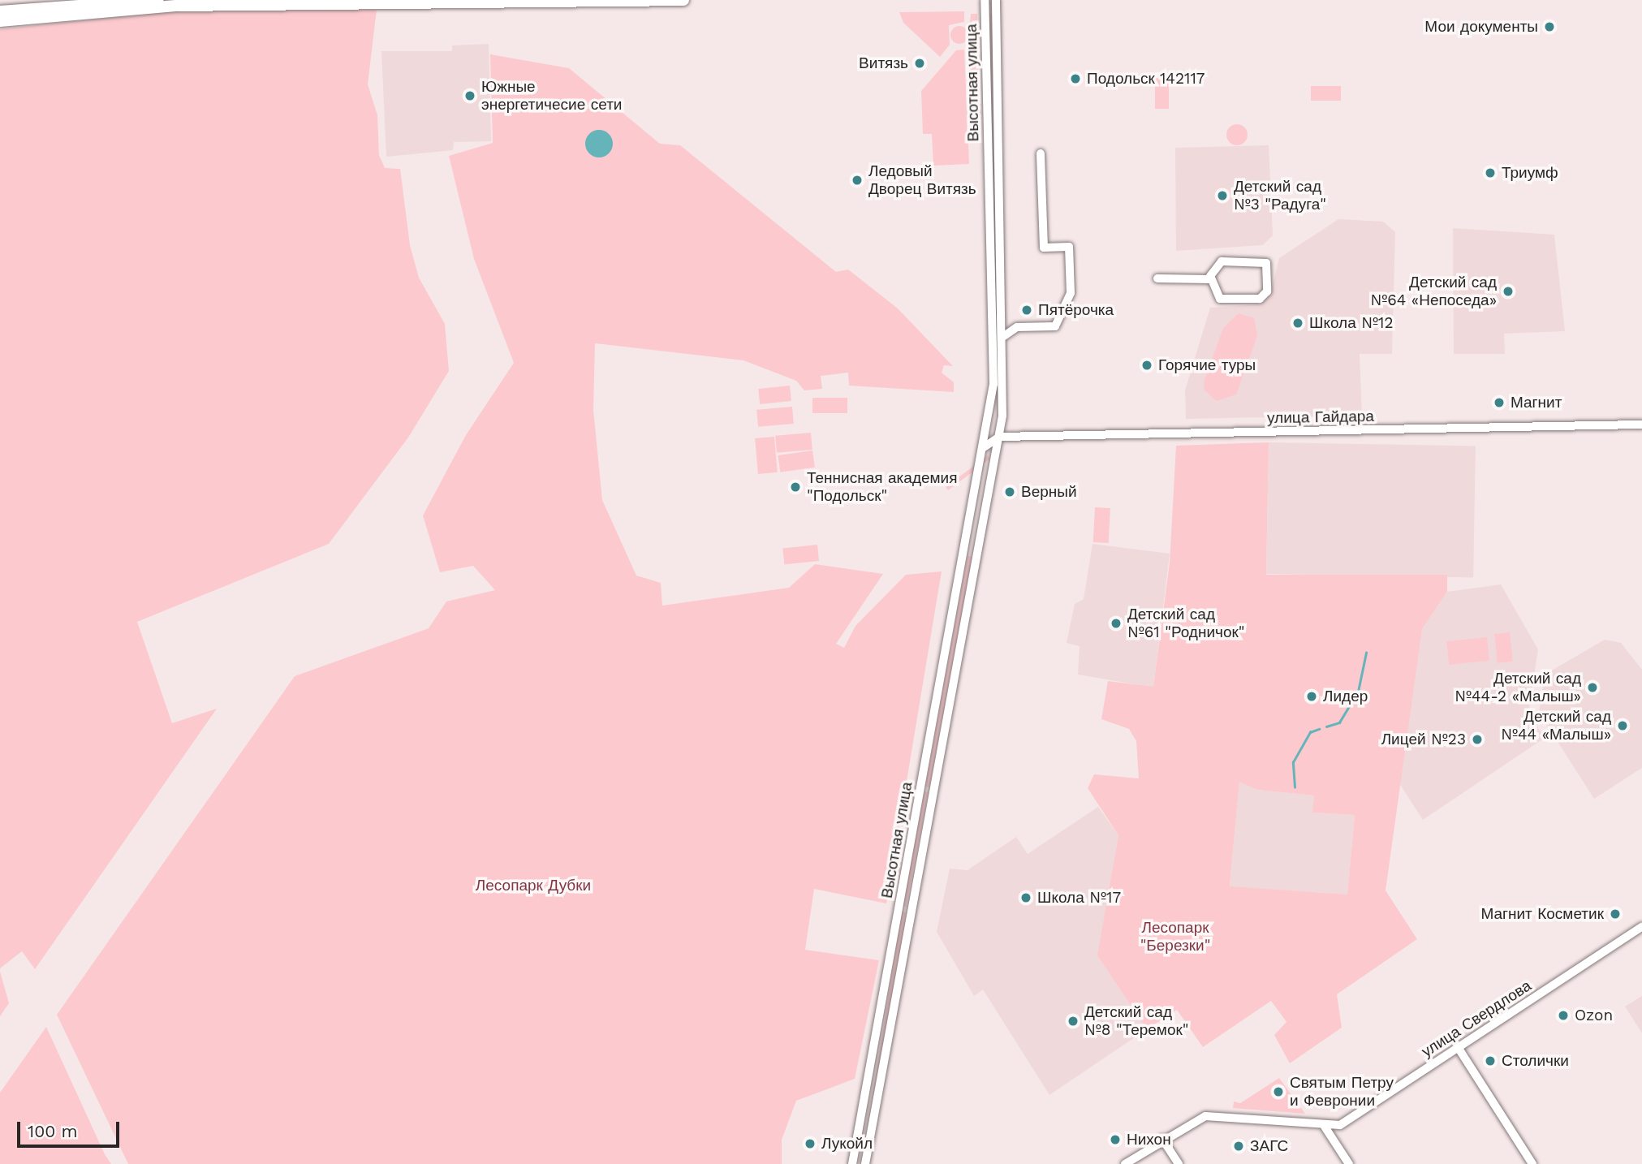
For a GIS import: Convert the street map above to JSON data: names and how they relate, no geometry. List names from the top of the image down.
{
  "streets": {
    "street": ["Высотная улица", "улица Гайдара", "улица Свердлова"]
  },
  "crossings": [
    ["Высотная улица", "улица Гайдара"]
  ],
  "parks": ["Лесопарк Дубки", "Лесопарк \"Березки\""],
  "places": [
    "Мои документы",
    "Витязь",
    "Подольск 142117",
    "Южные энергетичесие сети",
    "Триумф",
    "Ледовый Дворец Витязь",
    "Детский сад №3 \"Радуга\"",
    "Детский сад №64 «Непоседа»",
    "Пятёрочка",
    "Школа №12",
    "Горячие туры",
    "Магнит",
    "Теннисная академия \"Подольск\"",
    "Верный",
    "Детский сад №61 \"Родничок\"",
    "Детский сад №44-2 «Малыш»",
    "Лидер",
    "Детский сад №44 «Малыш»",
    "Лицей №23",
    "Школа №17",
    "Магнит Косметик",
    "Ozon",
    "Детский сад №8 \"Теремок\"",
    "Столички",
    "Святым Петру и Февронии",
    "Нихон",
    "Лукойл",
    "ЗАГС"
  ],
  "scale_bar": "100 m"
}
